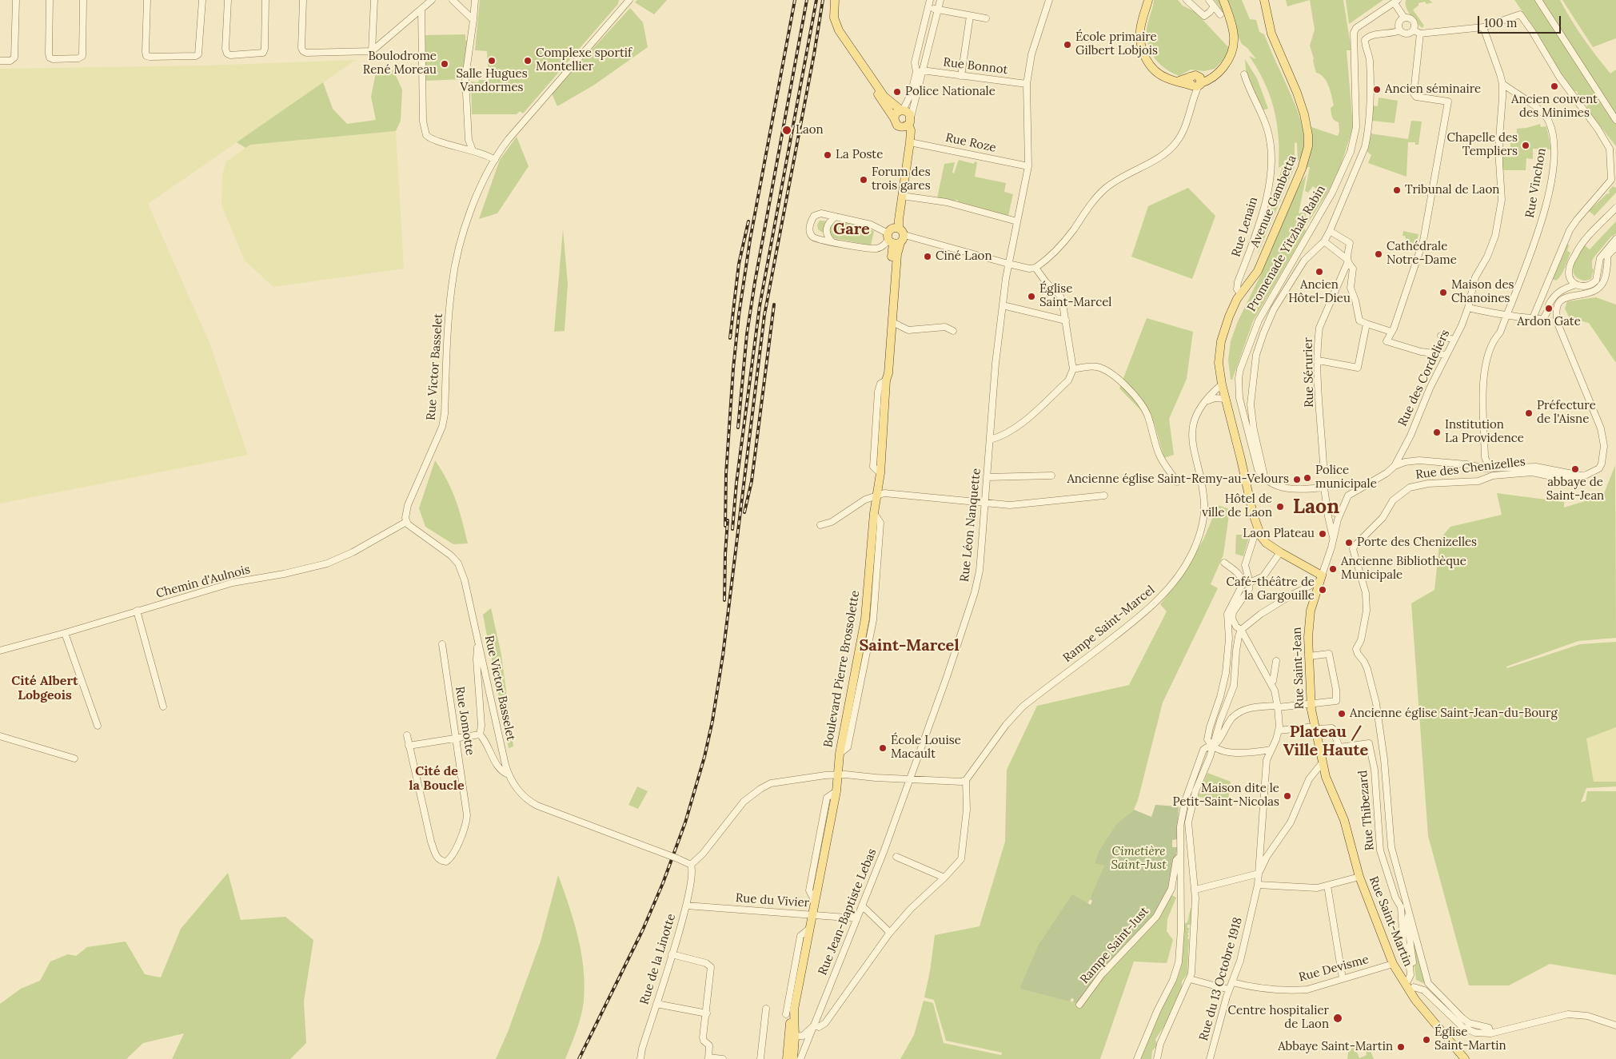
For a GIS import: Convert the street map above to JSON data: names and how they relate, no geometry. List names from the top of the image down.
{
  "streets": {
    "main road": [
      "Avenue Gambetta",
      "Rue Saint-Jean",
      "Boulevard Pierre Brossolette",
      "Rue Saint-Martin"
    ],
    "street": [
      "Rue Bonnot",
      "Rue Roze",
      "Rue Vinchon",
      "Rue Lenain",
      "Promenade Yitzhak Rabin",
      "Rue Victor Basselet",
      "Rue Sérurier",
      "Rue des Cordeliers",
      "Rue des Chenizelles",
      "Rue Léon Nanquette",
      "Chemin d'Aulnois",
      "Rampe Saint-Marcel",
      "Rue Jomotte",
      "Rue Thibezard",
      "Rue du Vivier",
      "Rue Jean-Baptiste Lebas",
      "Rampe Saint-Just",
      "Rue de la Linotte",
      "Rue Devisme",
      "Rue du 13 Octobre 1918"
    ]
  },
  "crossings": [
    ["Rue Bonnot", "Rue Léon Nanquette"],
    ["Rue Roze", "Rue Léon Nanquette"],
    ["Rue Vinchon", "Rue des Cordeliers"],
    ["Avenue Gambetta", "Rue Lenain"],
    ["Avenue Gambetta", "Rampe Saint-Marcel"],
    ["Rue Victor Basselet", "Chemin d'Aulnois"],
    ["Rue Victor Basselet", "Rue de la Linotte"],
    ["Rue Léon Nanquette", "Rue Jean-Baptiste Lebas"],
    ["Rue Saint-Jean", "Rue Thibezard"],
    ["Rue Saint-Jean", "Rue Saint-Martin"],
    ["Rue Saint-Jean", "Rue du 13 Octobre 1918"],
    ["Boulevard Pierre Brossolette", "Rue du Vivier"],
    ["Boulevard Pierre Brossolette", "Rue Jean-Baptiste Lebas"],
    ["Rue Thibezard", "Rue Saint-Martin"],
    ["Rue du Vivier", "Rue Jean-Baptiste Lebas"],
    ["Rue du Vivier", "Rue de la Linotte"],
    ["Rue Saint-Martin", "Rue Devisme"],
    ["Rue Saint-Martin", "Rue du 13 Octobre 1918"],
    ["Rue Devisme", "Rue du 13 Octobre 1918"]
  ],
  "districts": [
    "Gare",
    "Laon",
    "Saint-Marcel",
    "Cité Albert Lobgeois",
    "Plateau / Ville Haute",
    "Cité de la Boucle"
  ],
  "parks": ["Cimetière Saint-Just"],
  "places": [
    "École primaire Gilbert Lobjois",
    "Salle Hugues Vandormes",
    "Complexe sportif Montellier",
    "Boulodrome René Moreau",
    "Ancien couvent des Minimes",
    "Ancien séminaire",
    "Police Nationale",
    "Laon",
    "Chapelle des Templiers",
    "La Poste",
    "Forum des trois gares",
    "Tribunal de Laon",
    "Cathédrale Notre-Dame",
    "Ciné Laon",
    "Ancien Hôtel-Dieu",
    "Maison des Chanoines",
    "Église Saint-Marcel",
    "Ardon Gate",
    "Préfecture de l'Aisne",
    "Institution La Providence",
    "abbaye de Saint-Jean",
    "Police municipale",
    "Ancienne église Saint-Remy-au-Velours",
    "Hôtel de ville de Laon",
    "Laon Plateau",
    "Porte des Chenizelles",
    "Ancienne Bibliothèque Municipale",
    "Café-théâtre de la Gargouille",
    "Ancienne église Saint-Jean-du-Bourg",
    "École Louise Macault",
    "Maison dite le Petit-Saint-Nicolas",
    "Centre hospitalier de Laon",
    "Église Saint-Martin",
    "Abbaye Saint-Martin"
  ],
  "scale_bar": "100 m"
}
